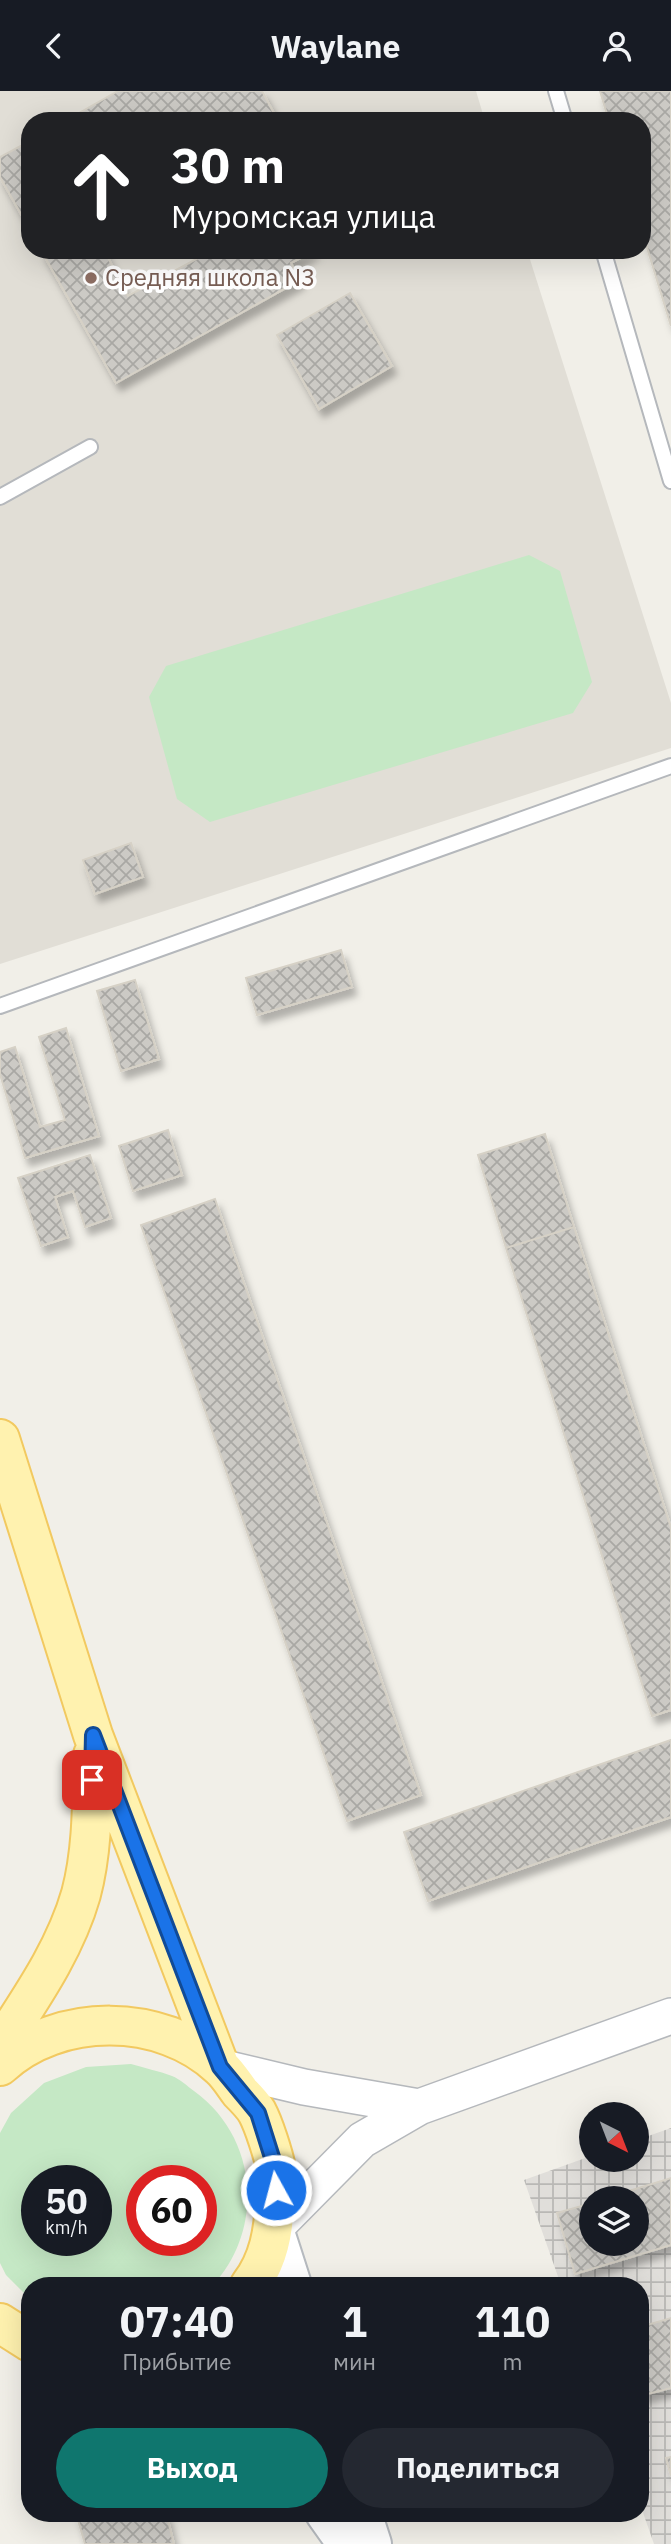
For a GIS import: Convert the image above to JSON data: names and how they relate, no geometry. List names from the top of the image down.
{
  "places": ["Средняя школа N3"],
  "north": "bottom right",
  "page": {
    "header": "Waylane",
    "turn": ["30 m", "Муромская улица"],
    "speed": "50 km/h",
    "limit": "60",
    "eta": [
      "07:40",
      "Прибытие",
      "1",
      "мин",
      "110",
      "m"
    ],
    "buttons": ["Выход", "Поделиться"]
  }
}
